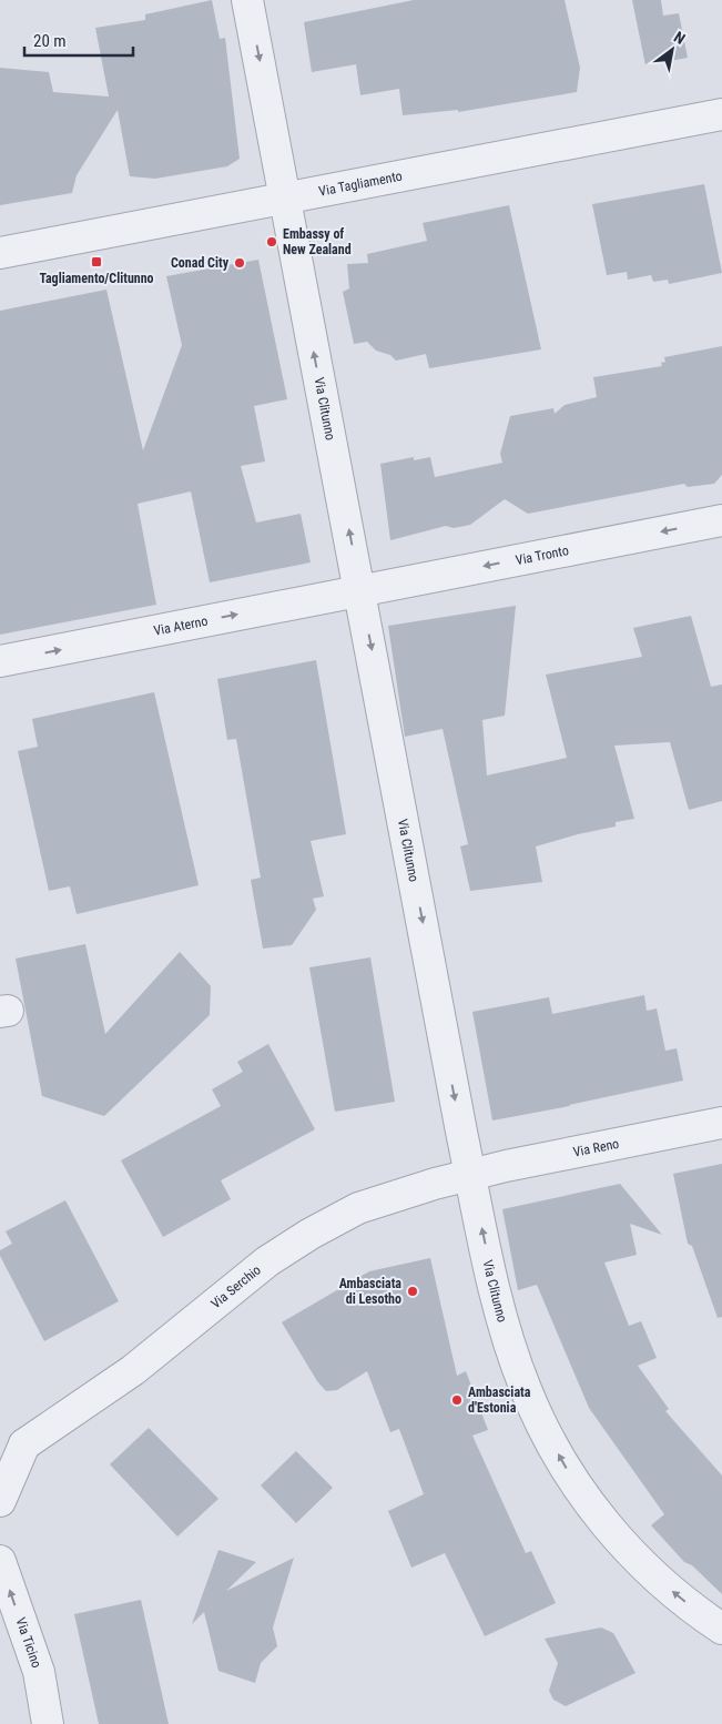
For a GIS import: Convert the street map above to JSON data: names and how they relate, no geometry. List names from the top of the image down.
{
  "streets": {
    "street": [
      "Via Tagliamento",
      "Via Clitunno",
      "Via Tronto",
      "Via Aterno",
      "Via Reno",
      "Via Serchio",
      "Via Ticino"
    ]
  },
  "crossings": [
    ["Via Tagliamento", "Via Clitunno"],
    ["Via Clitunno", "Via Tronto"],
    ["Via Clitunno", "Via Aterno"],
    ["Via Clitunno", "Via Reno"],
    ["Via Clitunno", "Via Serchio"],
    ["Via Tronto", "Via Aterno"],
    ["Via Reno", "Via Serchio"]
  ],
  "one_way": ["Via Tronto", "Via Aterno", "Via Ticino"],
  "places": {
    "other": [
      "Embassy of New Zealand",
      "Conad City",
      "Ambasciata di Lesotho",
      "Ambasciata d'Estonia"
    ],
    "transit": ["Tagliamento/Clitunno"]
  },
  "scale_bar": "20 m",
  "north": "top right"
}
